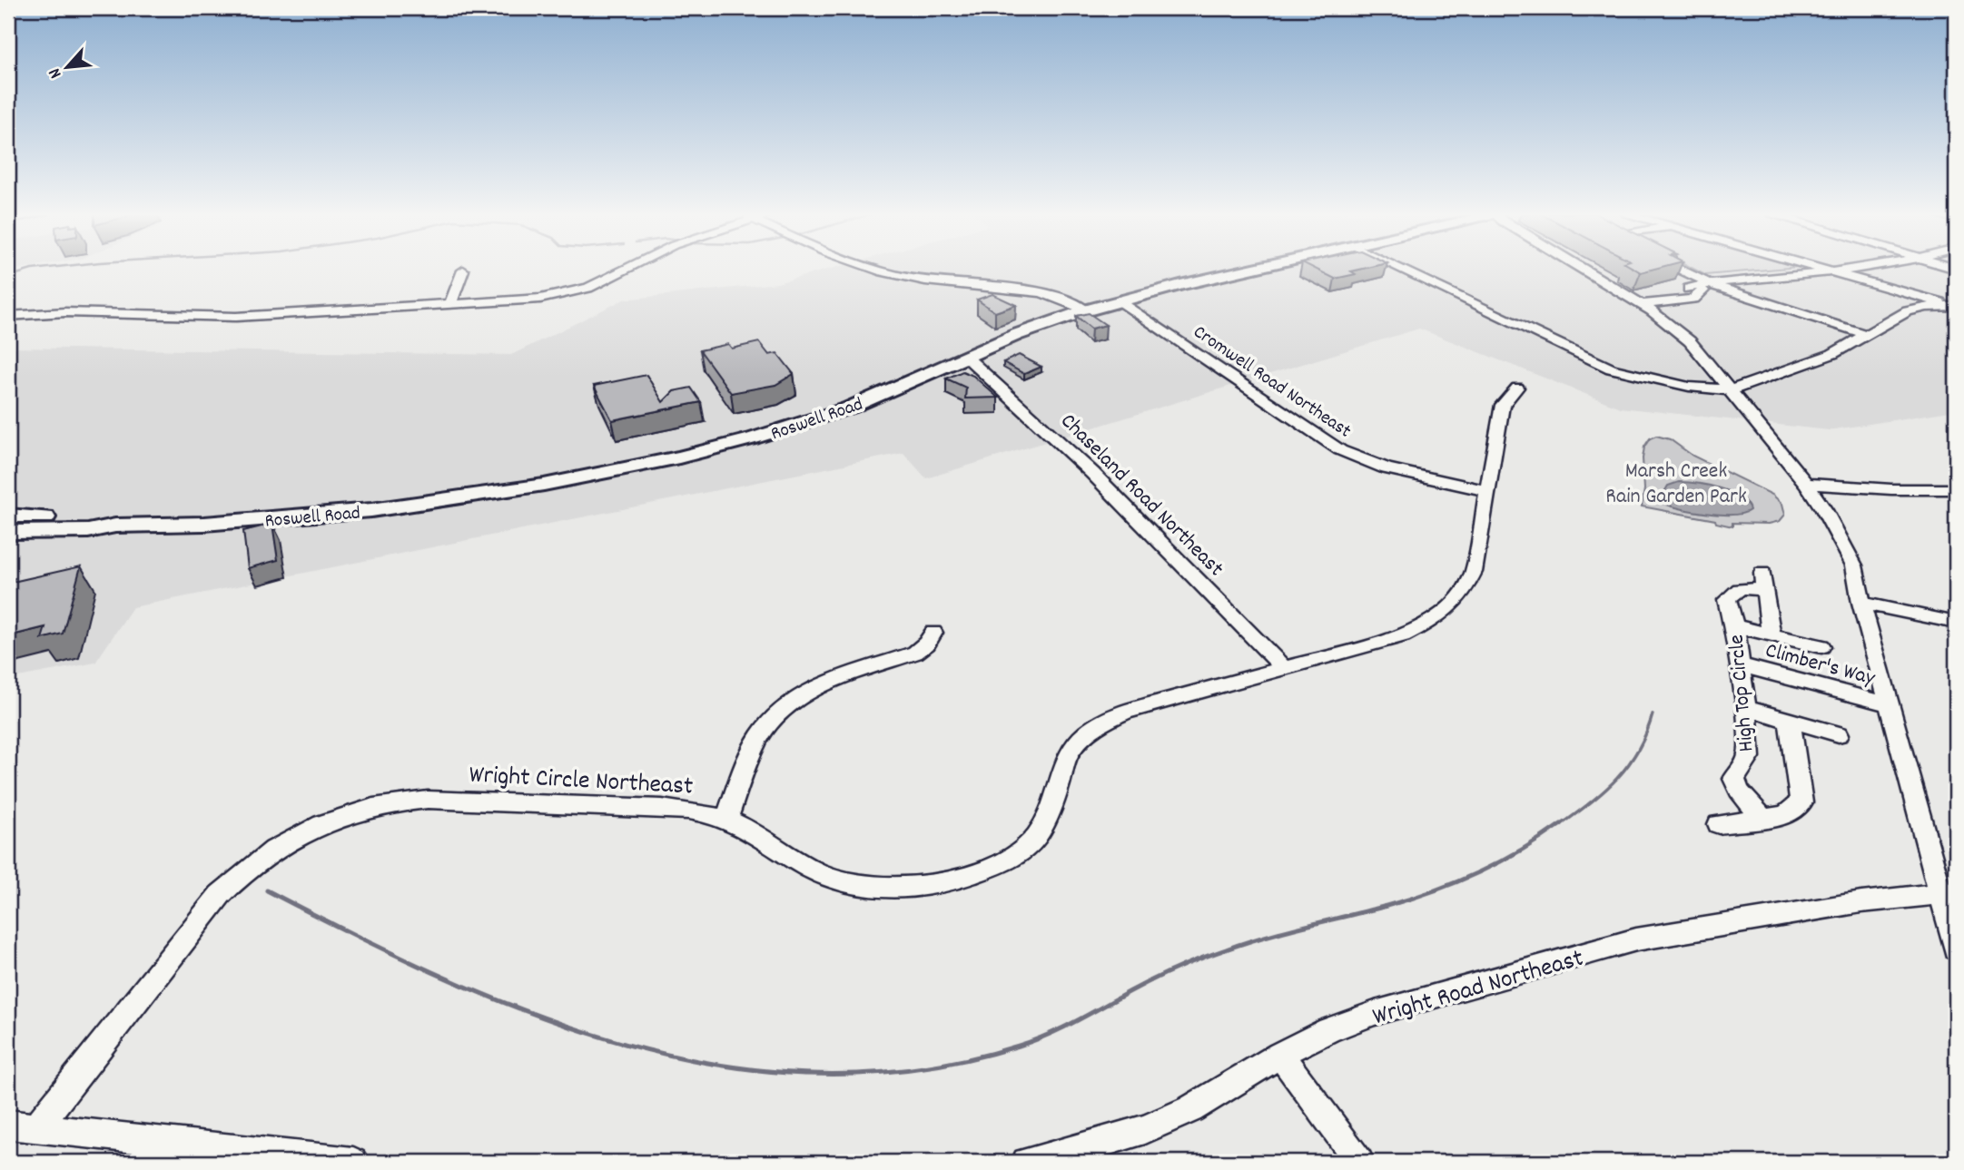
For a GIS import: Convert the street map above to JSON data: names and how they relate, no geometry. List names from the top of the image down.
{
  "streets": {
    "main road": ["Roswell Road"],
    "street": [
      "Cromwell Road Northeast",
      "Chaseland Road Northeast",
      "Climber's Way",
      "High Top Circle",
      "Wright Circle Northeast",
      "Wright Road Northeast"
    ]
  },
  "crossings": [
    ["Cromwell Road Northeast", "Roswell Road"],
    ["Cromwell Road Northeast", "Wright Circle Northeast"],
    ["Roswell Road", "Chaseland Road Northeast"],
    ["Chaseland Road Northeast", "Wright Circle Northeast"],
    ["Climber's Way", "High Top Circle"]
  ],
  "parks": ["Marsh Creek Rain Garden Park"],
  "north": "bottom left"
}
